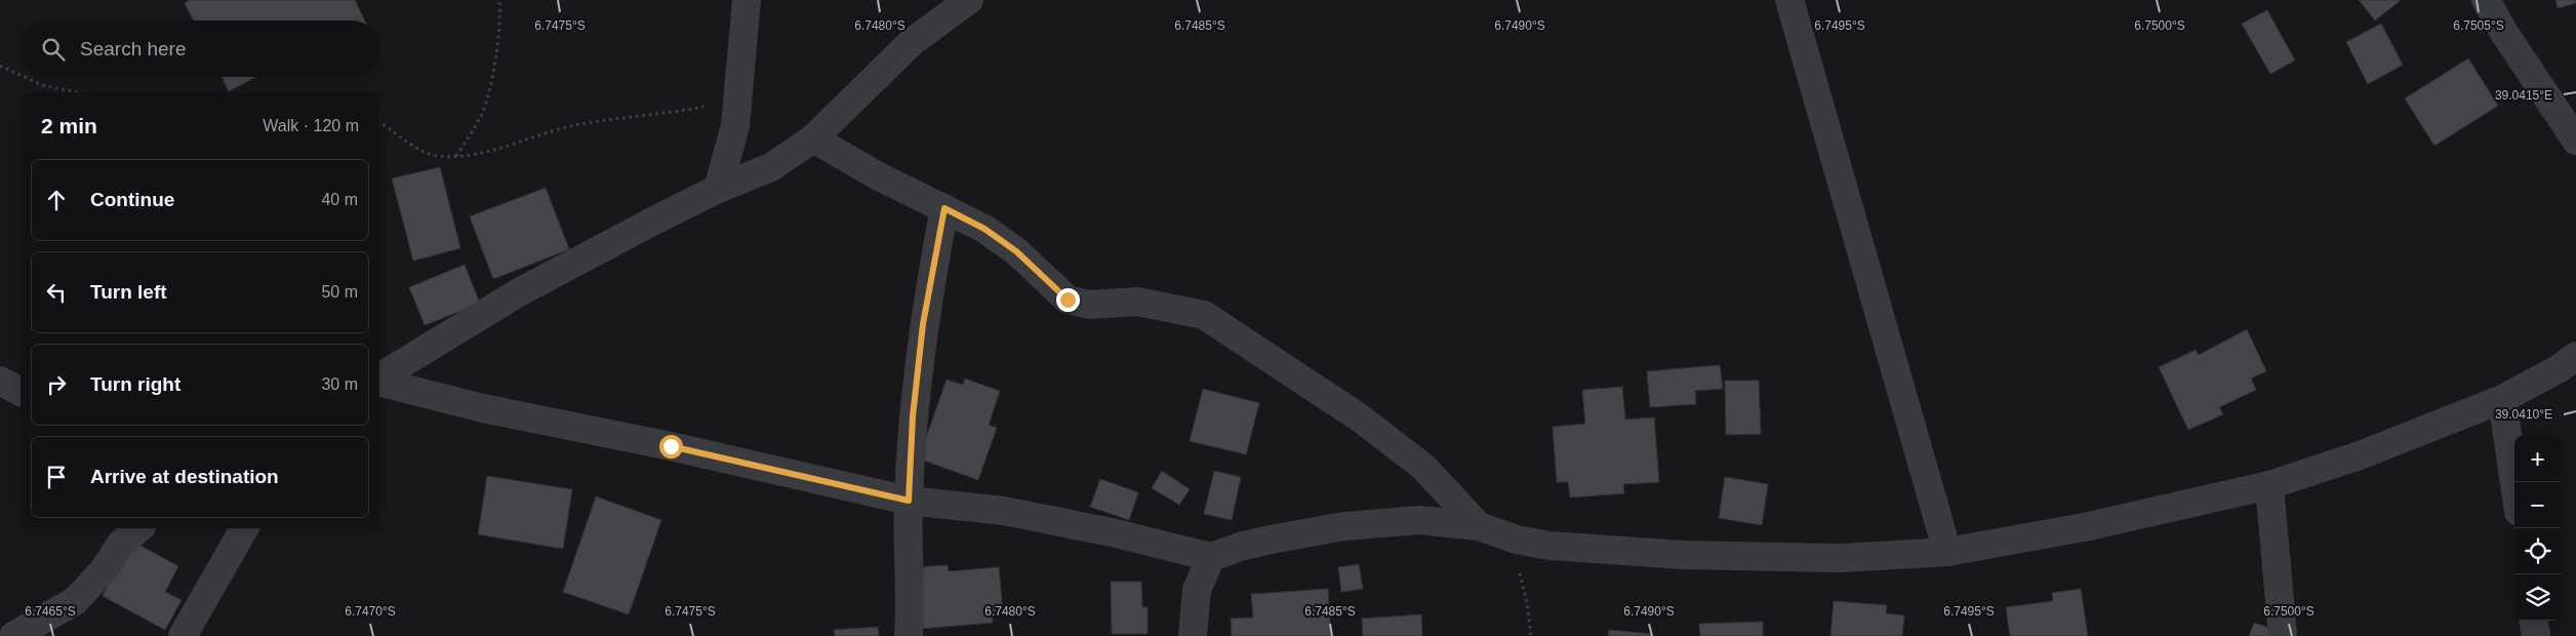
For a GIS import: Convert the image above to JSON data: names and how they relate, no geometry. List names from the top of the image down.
{
  "page": {
    "search": "Search here",
    "heading": ["2 min", "Walk · 120 m"],
    "list": [
      ["Continue", "40 m"],
      ["Turn left", "50 m"],
      ["Turn right", "30 m"],
      "Arrive at destination"
    ],
    "map_buttons": ["+", "−"]
  },
  "coordinates": [
    "6.7475°S",
    "6.7480°S",
    "6.7485°S",
    "6.7490°S",
    "6.7495°S",
    "6.7500°S",
    "6.7505°S",
    "39.0415°E",
    "39.0410°E",
    "6.7465°S",
    "6.7470°S"
  ]
}
